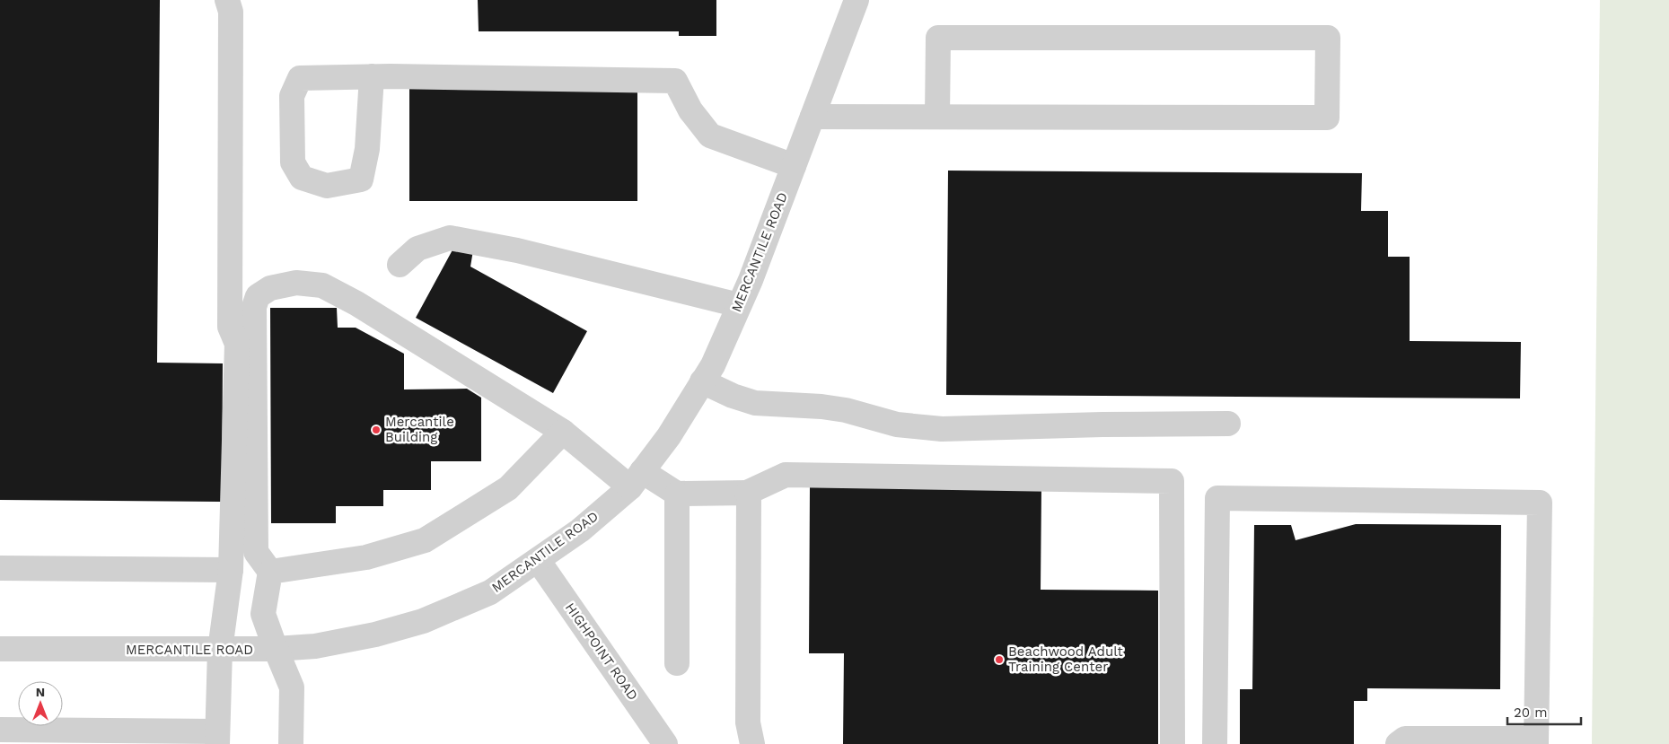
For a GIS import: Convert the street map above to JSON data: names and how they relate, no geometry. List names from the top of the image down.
{
  "streets": {
    "street": ["MERCANTILE ROAD", "HIGHPOINT ROAD"]
  },
  "crossings": [
    ["MERCANTILE ROAD", "HIGHPOINT ROAD"]
  ],
  "places": ["Mercantile Building", "Beachwood Adult Training Center"],
  "scale_bar": "20 m",
  "north": "top"
}
